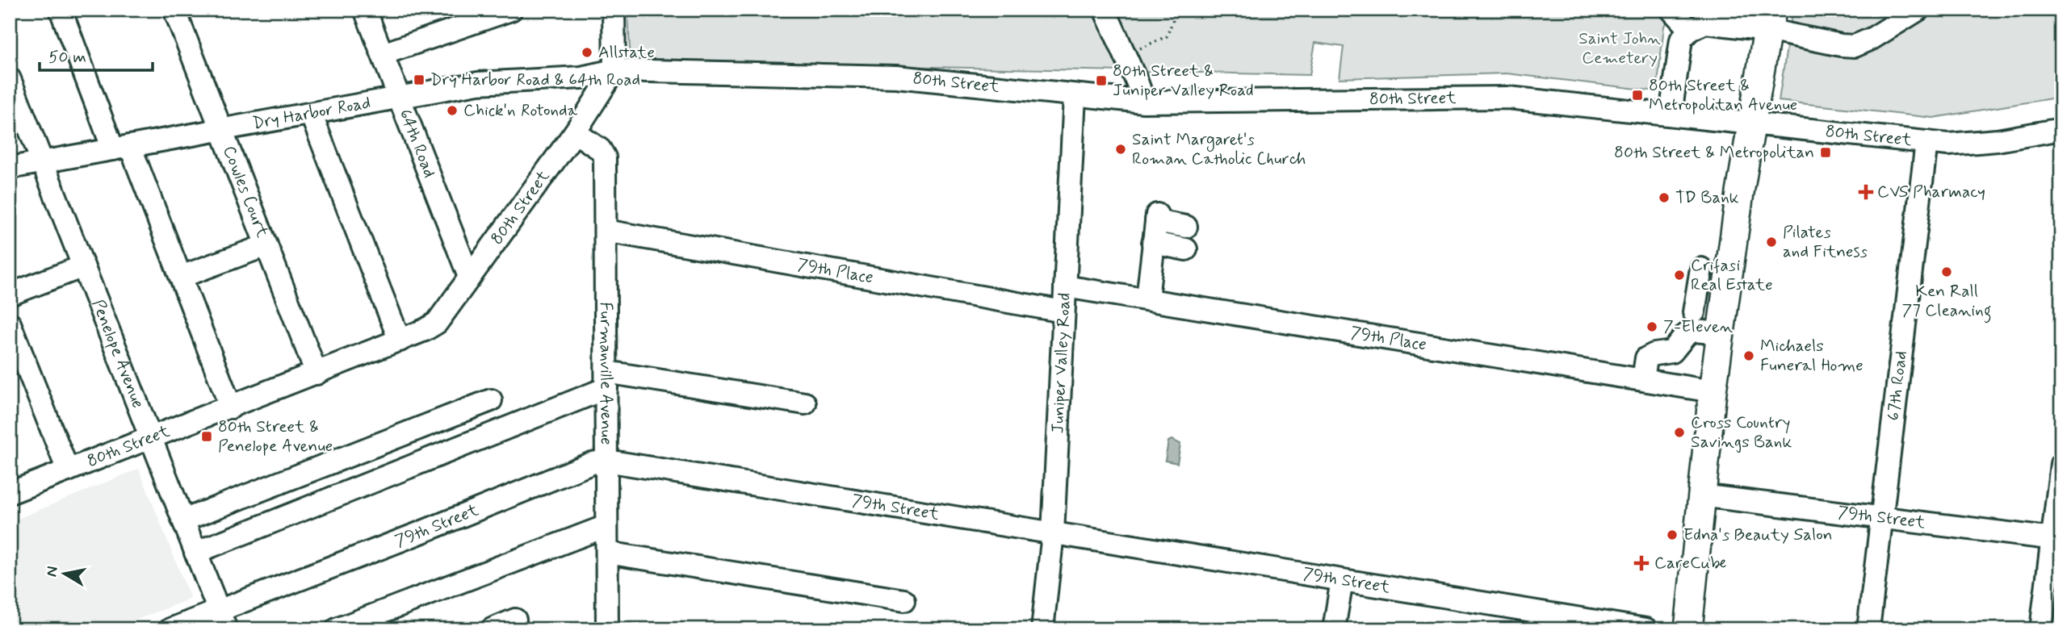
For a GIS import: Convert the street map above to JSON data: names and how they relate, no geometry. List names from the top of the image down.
{
  "streets": {
    "street": [
      "80th Street",
      "Dry Harbor Road",
      "64th Road",
      "Cowles Court",
      "79th Place",
      "Penelope Avenue",
      "Juniper Valley Road",
      "Furmanville Avenue",
      "67th Road",
      "79th Street"
    ]
  },
  "crossings": [
    ["80th Street", "Dry Harbor Road"],
    ["80th Street", "64th Road"],
    ["80th Street", "Cowles Court"],
    ["80th Street", "Penelope Avenue"],
    ["80th Street", "Juniper Valley Road"],
    ["80th Street", "Furmanville Avenue"],
    ["80th Street", "67th Road"],
    ["Dry Harbor Road", "64th Road"],
    ["Dry Harbor Road", "Cowles Court"],
    ["Dry Harbor Road", "Penelope Avenue"],
    ["79th Place", "Juniper Valley Road"],
    ["79th Place", "Furmanville Avenue"],
    ["Penelope Avenue", "79th Street"],
    ["Juniper Valley Road", "79th Street"],
    ["Furmanville Avenue", "79th Street"],
    ["67th Road", "79th Street"]
  ],
  "parks": ["Saint John Cemetery"],
  "places": {
    "other": [
      "Allstate",
      "Chick'n Rotonda",
      "Saint Margaret's Roman Catholic Church",
      "TD Bank",
      "Pilates and Fitness",
      "Ken Rall 77 Cleaning",
      "Crifasi Real Estate",
      "7-Eleven",
      "Michaels Funeral Home",
      "Cross Country Savings Bank",
      "Edna's Beauty Salon"
    ],
    "transit": [
      "Dry Harbor Road & 64th Road",
      "80th Street & Juniper Valley Road",
      "80th Street & Metropolitan Avenue",
      "80th Street & Metropolitan",
      "80th Street & Penelope Avenue"
    ],
    "health": ["CVS Pharmacy", "CareCube"]
  },
  "scale_bar": "50 m",
  "north": "left"
}
